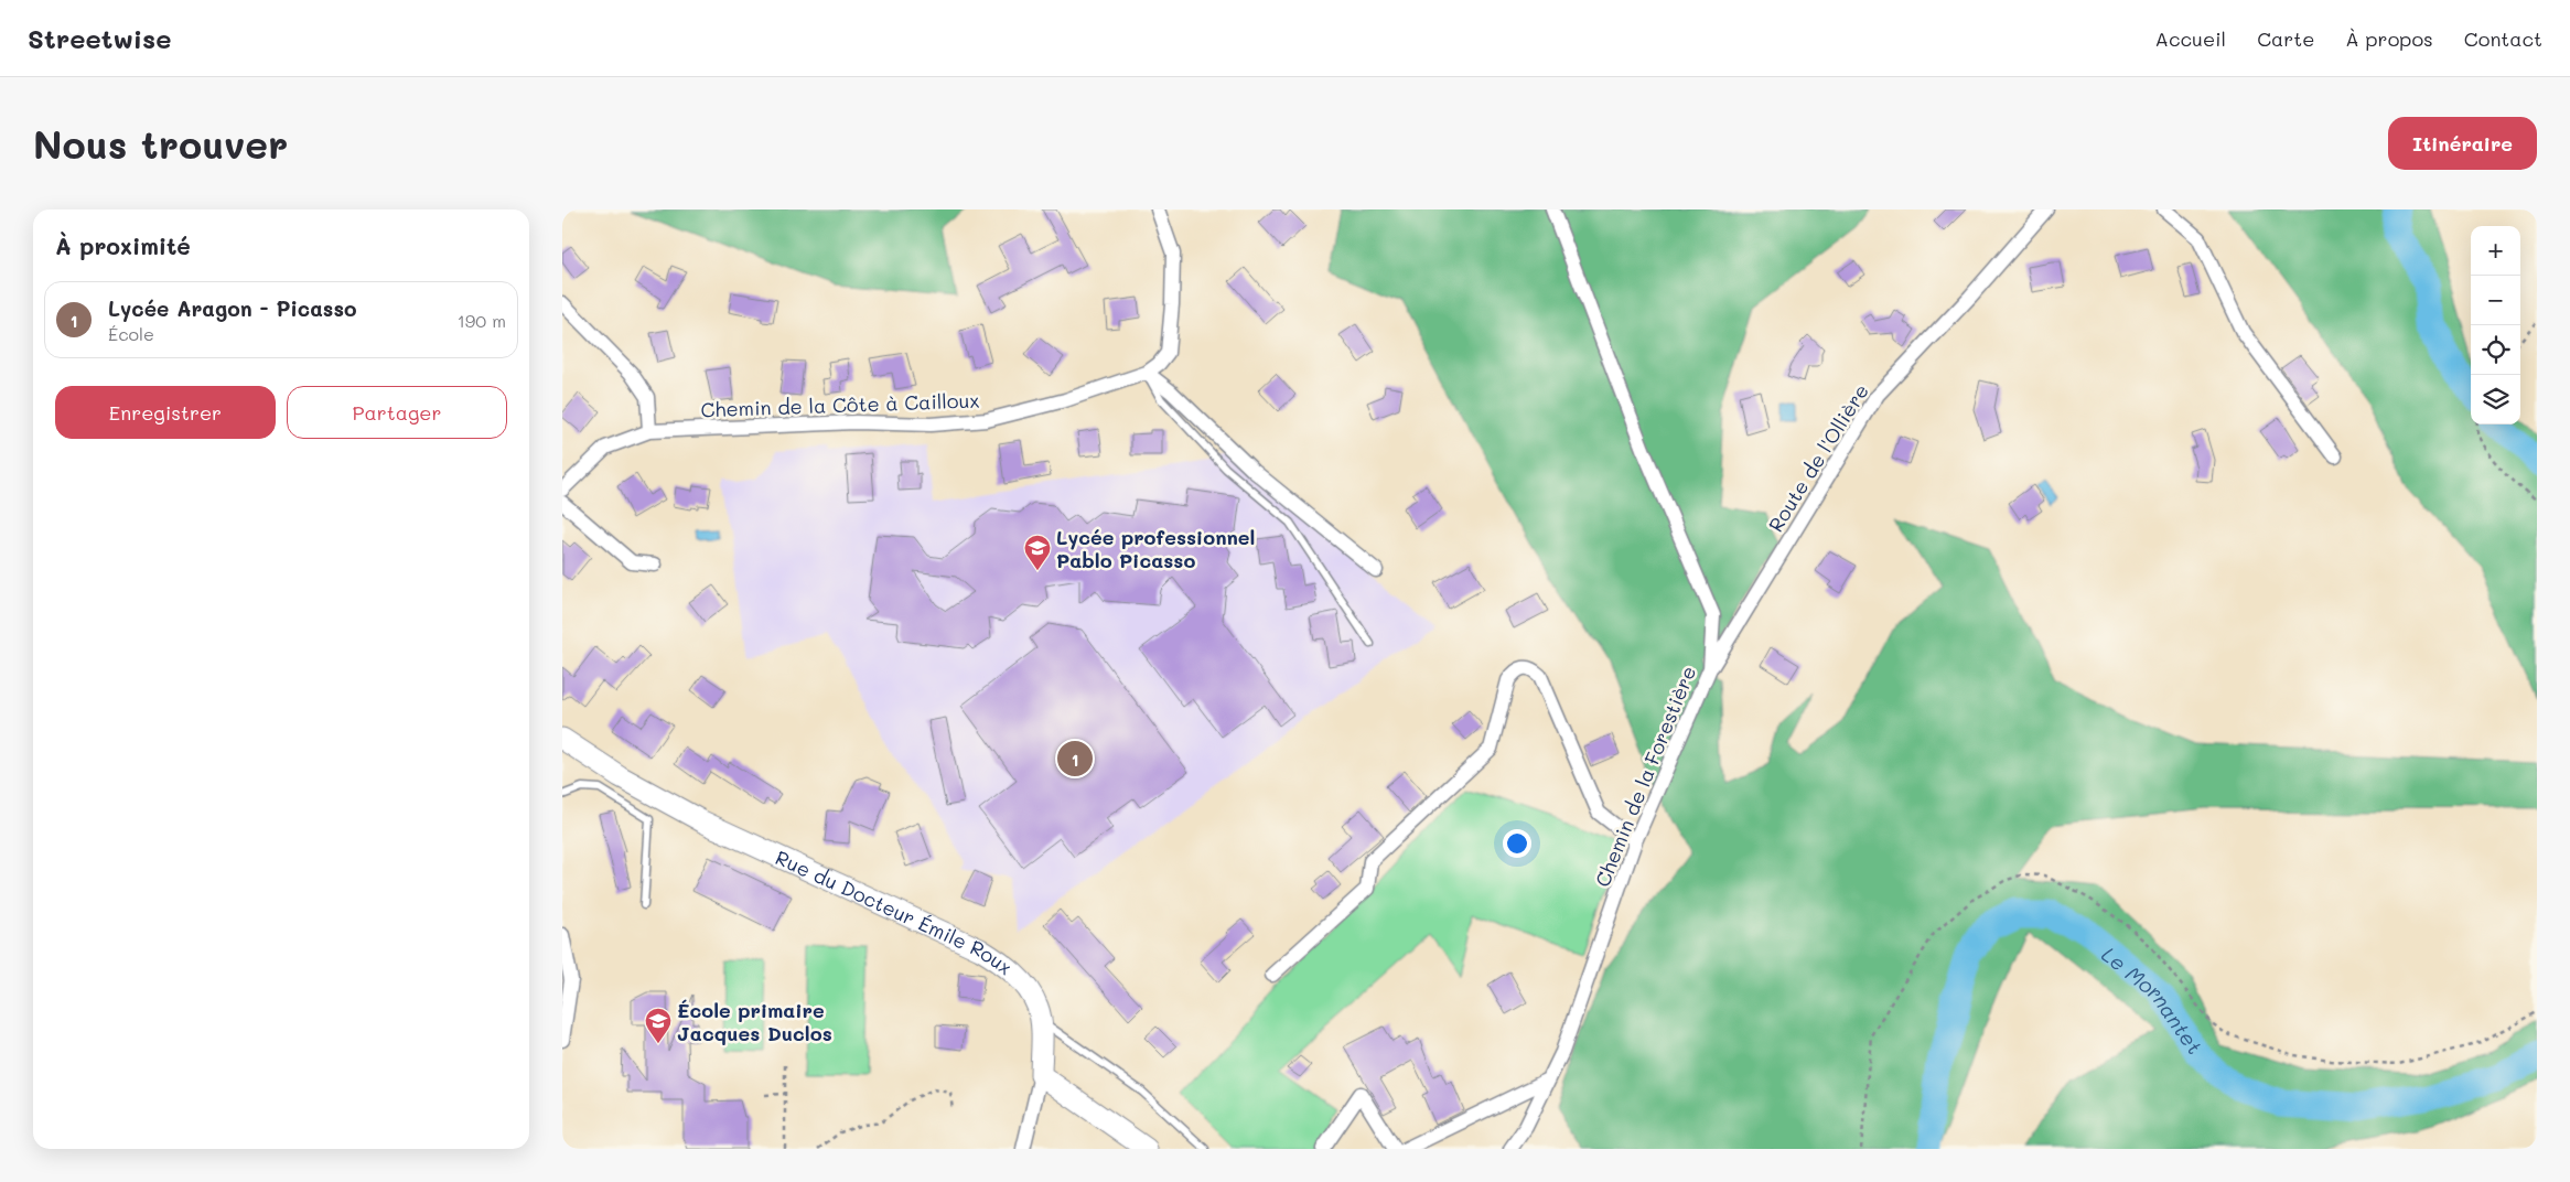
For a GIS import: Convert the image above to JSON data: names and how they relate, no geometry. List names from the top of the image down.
{
  "streets": {
    "street": [
      "Chemin de la Côte à Cailloux",
      "Route de l'Ollière",
      "Chemin de la Forestière",
      "Rue du Docteur Émile Roux"
    ]
  },
  "crossings": [
    ["Route de l'Ollière", "Chemin de la Forestière"]
  ],
  "water": ["Le Mornantet"],
  "places": {
    "school or university": ["Lycée professionnel Pablo Picasso", "École primaire Jacques Duclos"]
  },
  "page": {
    "header": "Streetwise",
    "nav": [
      "Accueil",
      "Carte",
      "À propos",
      "Contact"
    ],
    "buttons": [
      "Itinéraire",
      ["Enregistrer", "Partager"]
    ],
    "title": "Nous trouver",
    "heading": "À proximité",
    "map_buttons": ["+", "−"],
    "list": [
      {
        "mark": "1",
        "name": "Lycée Aragon - Picasso",
        "note": "École",
        "value": "190 m"
      }
    ],
    "pins": "1"
  }
}
